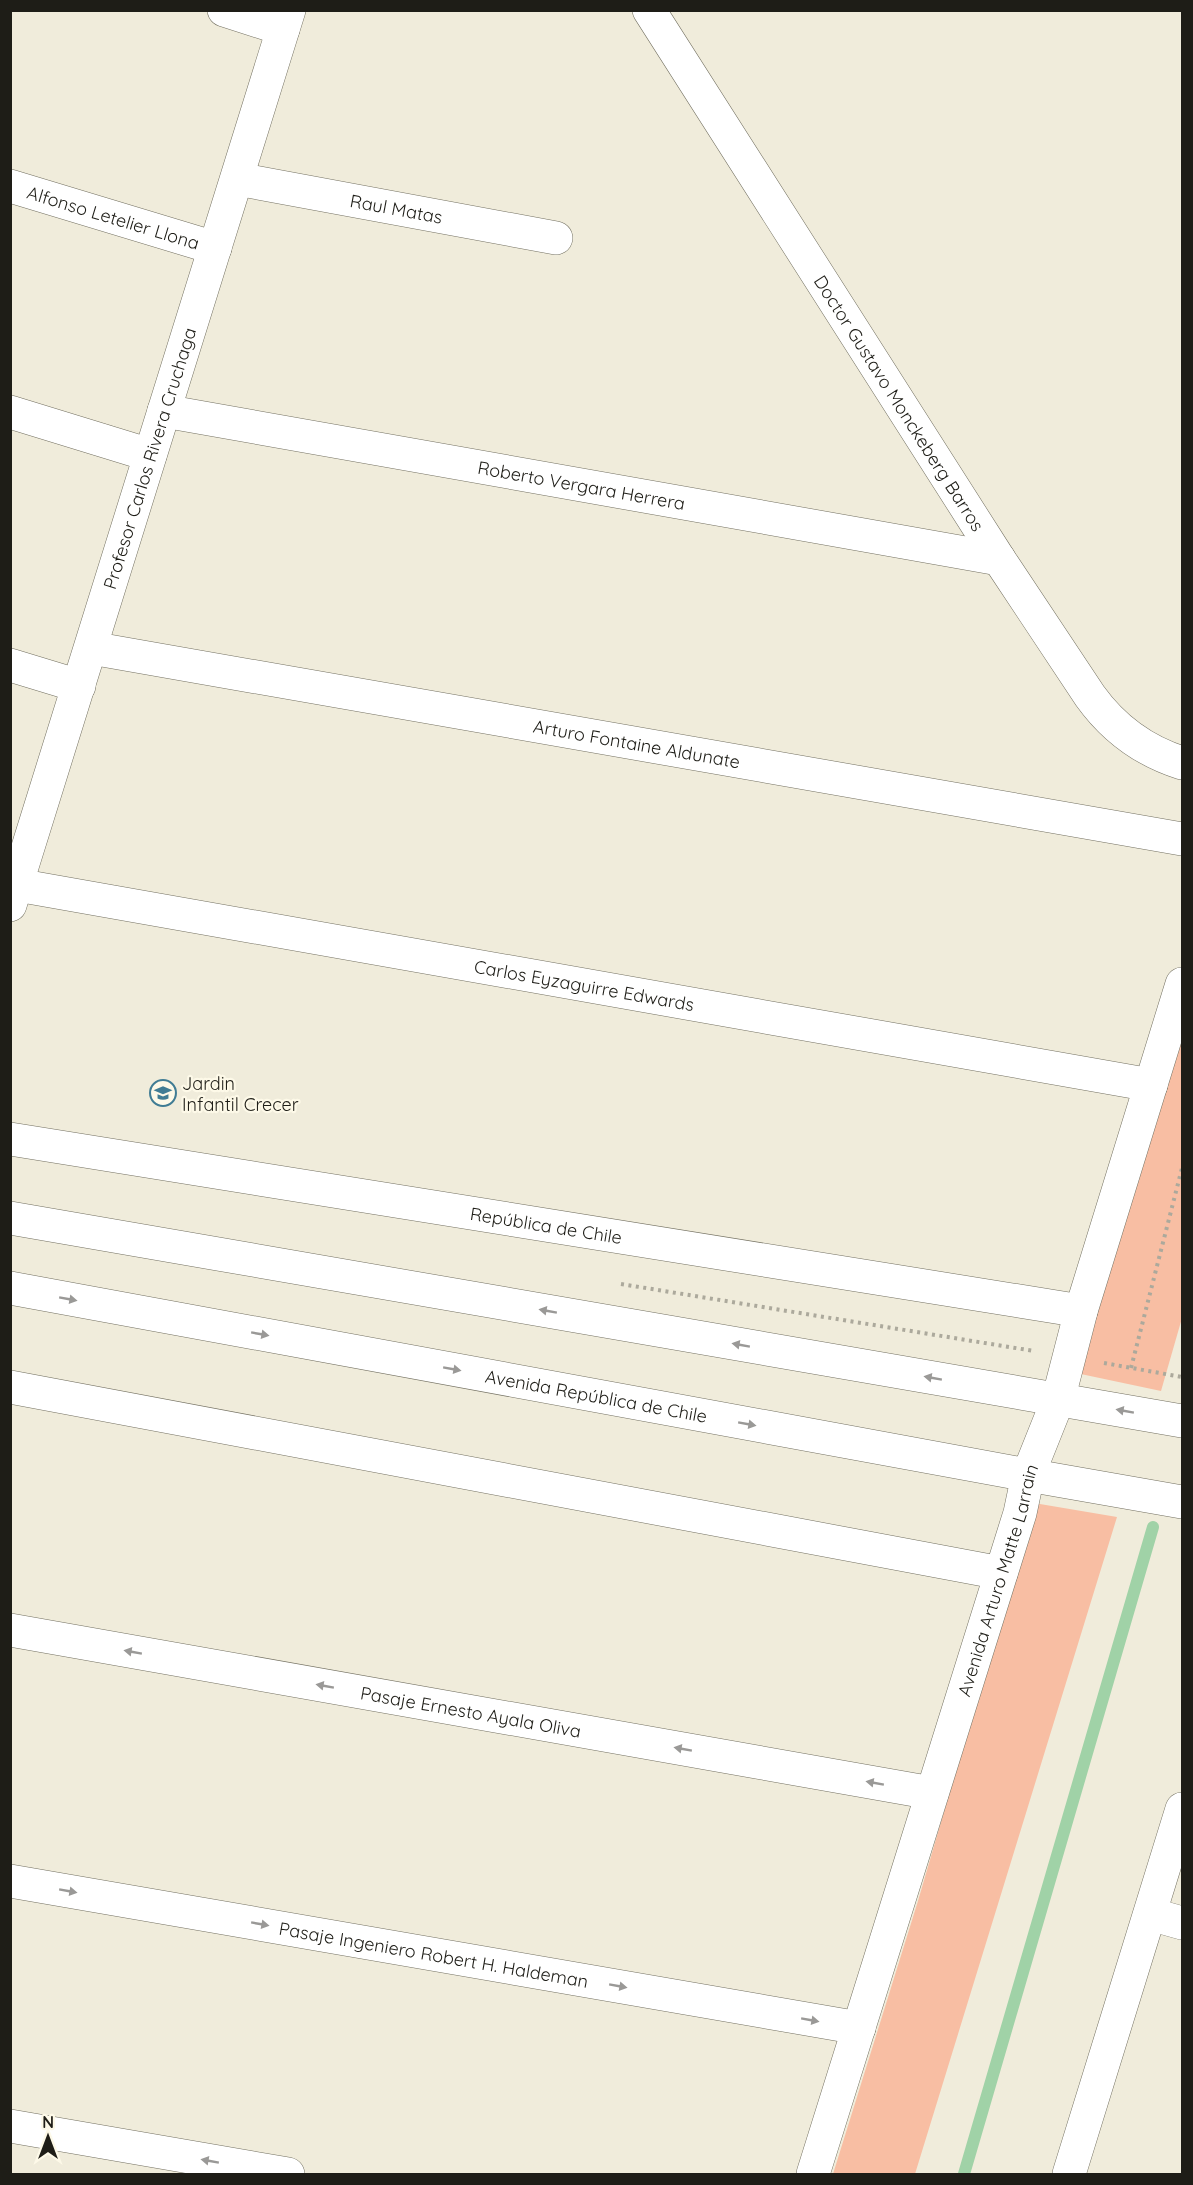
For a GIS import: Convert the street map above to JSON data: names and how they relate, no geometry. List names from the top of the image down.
{
  "streets": {
    "street": [
      "Raul Matas",
      "Alfonso Letelier Llona",
      "Doctor Gustavo Monckeberg Barros",
      "Profesor Carlos Rivera Cruchaga",
      "Roberto Vergara Herrera",
      "Arturo Fontaine Aldunate",
      "Carlos Eyzaguirre Edwards",
      "República de Chile",
      "Avenida República de Chile",
      "Avenida Arturo Matte Larrain",
      "Pasaje Ernesto Ayala Oliva",
      "Pasaje Ingeniero Robert H. Haldeman"
    ]
  },
  "crossings": [
    ["Raul Matas", "Profesor Carlos Rivera Cruchaga"],
    ["Alfonso Letelier Llona", "Profesor Carlos Rivera Cruchaga"],
    ["Doctor Gustavo Monckeberg Barros", "Roberto Vergara Herrera"],
    ["Profesor Carlos Rivera Cruchaga", "Roberto Vergara Herrera"],
    ["Profesor Carlos Rivera Cruchaga", "Arturo Fontaine Aldunate"],
    ["Profesor Carlos Rivera Cruchaga", "Carlos Eyzaguirre Edwards"],
    ["Carlos Eyzaguirre Edwards", "Avenida Arturo Matte Larrain"],
    ["República de Chile", "Avenida Arturo Matte Larrain"],
    ["Avenida República de Chile", "Avenida Arturo Matte Larrain"],
    ["Avenida Arturo Matte Larrain", "Pasaje Ernesto Ayala Oliva"],
    ["Avenida Arturo Matte Larrain", "Pasaje Ingeniero Robert H. Haldeman"]
  ],
  "places": {
    "school or university": ["Jardin Infantil Crecer"]
  },
  "north": "top"
}
